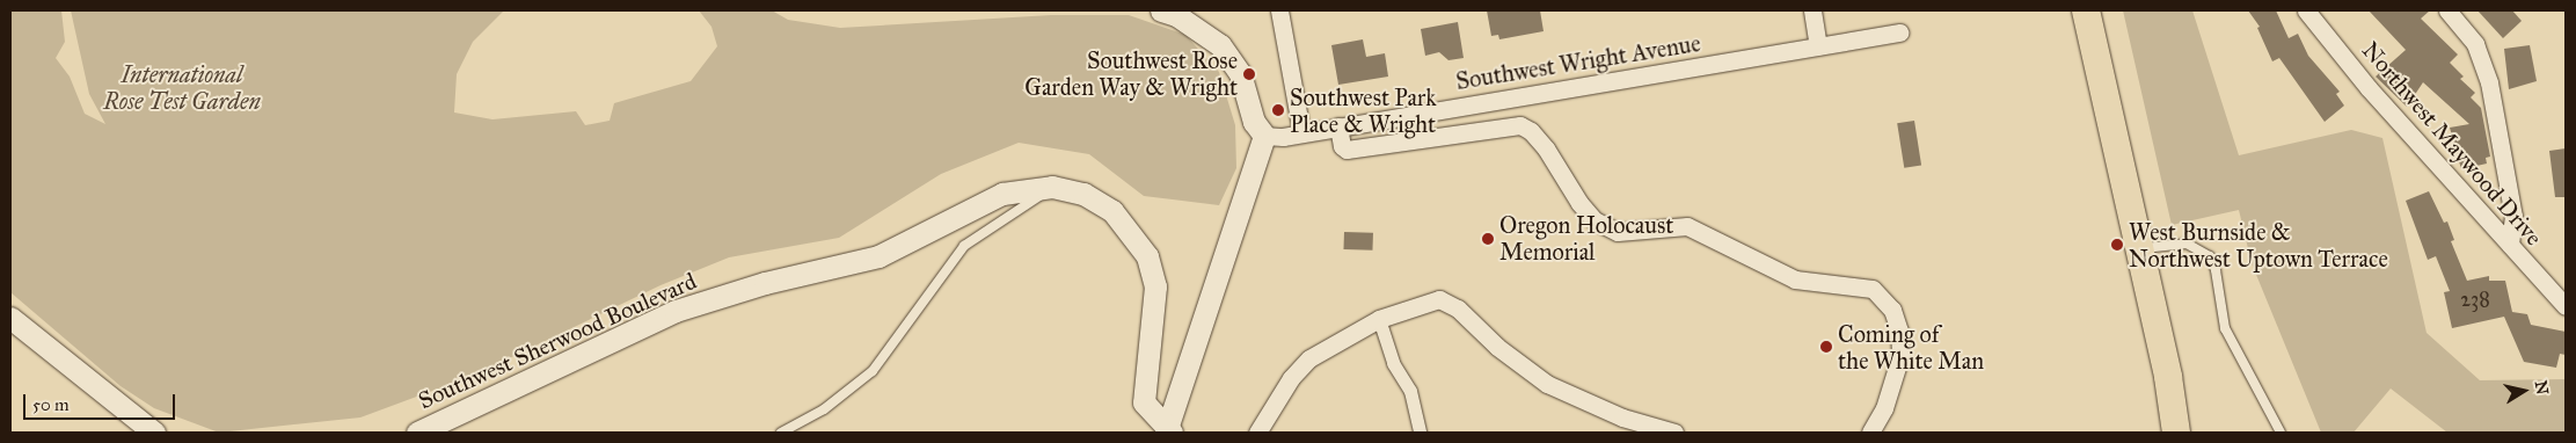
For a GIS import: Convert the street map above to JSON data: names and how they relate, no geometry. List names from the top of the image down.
{
  "streets": {
    "street": ["Southwest Wright Avenue", "Northwest Maywood Drive", "Southwest Sherwood Boulevard"]
  },
  "parks": ["International Rose Test Garden"],
  "places": [
    "Southwest Rose Garden Way & Wright",
    "Southwest Park Place & Wright",
    "Oregon Holocaust Memorial",
    "West Burnside & Northwest Uptown Terrace",
    "Coming of the White Man"
  ],
  "house_numbers": ["238"],
  "scale_bar": "50 m",
  "north": "right"
}
